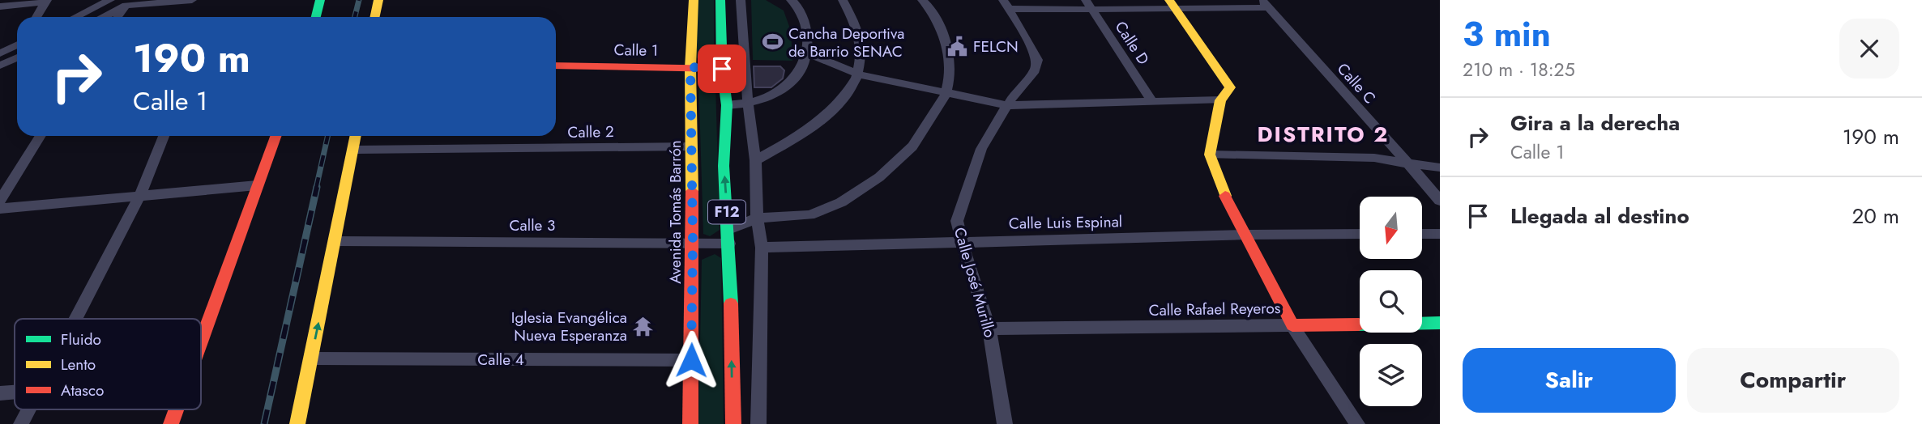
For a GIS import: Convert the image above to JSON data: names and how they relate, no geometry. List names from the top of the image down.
{
  "streets": {
    "main road": [
      "Calle 1",
      "Avenida Tomás Barrón",
      "F12",
      "Calle Rafael Reyeros"
    ],
    "street": [
      "Calle D",
      "Calle C",
      "Calle 2",
      "Calle Luis Espinal",
      "Calle 3",
      "Calle José Murillo",
      "Calle 4"
    ]
  },
  "crossings": [
    ["Calle 1", "Avenida Tomás Barrón"],
    ["Calle 1", "F12"],
    ["Calle 2", "Avenida Tomás Barrón"],
    ["Avenida Tomás Barrón", "Calle 3"],
    ["Avenida Tomás Barrón", "Calle 4"],
    ["F12", "Calle 3"],
    ["Calle Luis Espinal", "Calle José Murillo"],
    ["Calle José Murillo", "Calle Rafael Reyeros"]
  ],
  "districts": ["DISTRITO 2"],
  "places": {
    "sports": ["Cancha Deportiva de Barrio SENAC"],
    "public building": ["FELCN"],
    "temple": ["Iglesia Evangélica Nueva Esperanza"]
  },
  "legend": ["Fluido", "Lento", "Atasco"],
  "north": "bottom",
  "page": {
    "heading": ["3 min", "210 m · 18:25"],
    "turn": ["190 m", "Calle 1"],
    "list": [
      {
        "name": "Gira a la derecha",
        "note": "Calle 1",
        "value": "190 m"
      },
      {
        "name": "Llegada al destino",
        "value": "20 m"
      }
    ],
    "buttons": ["Salir", "Compartir"]
  }
}
